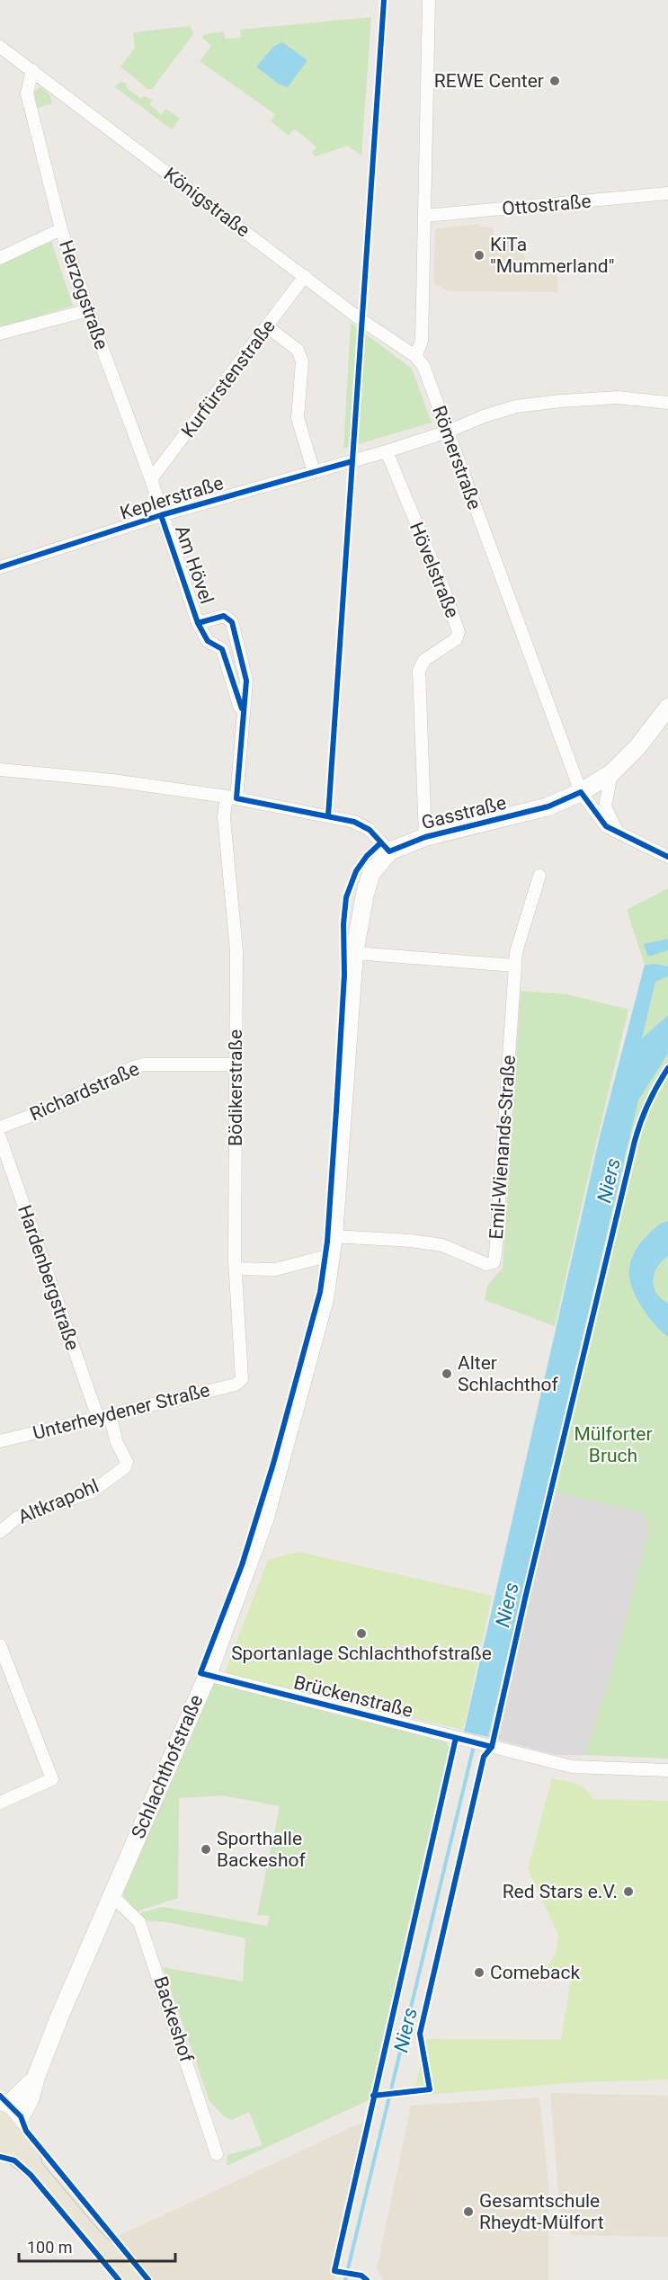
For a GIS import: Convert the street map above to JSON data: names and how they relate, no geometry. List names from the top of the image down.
{
  "streets": {
    "main road": ["Gasstraße", "Schlachthofstraße"],
    "street": [
      "Königstraße",
      "Ottostraße",
      "Herzogstraße",
      "Kurfürstenstraße",
      "Römerstraße",
      "Keplerstraße",
      "Am Hövel",
      "Hövelstraße",
      "Bödikerstraße",
      "Richardstraße",
      "Emil-Wienands-Straße",
      "Hardenbergstraße",
      "Unterheydener Straße",
      "Altkrapohl",
      "Brückenstraße",
      "Backeshof"
    ]
  },
  "crossings": [
    ["Königstraße", "Herzogstraße"],
    ["Königstraße", "Kurfürstenstraße"],
    ["Königstraße", "Römerstraße"],
    ["Herzogstraße", "Kurfürstenstraße"],
    ["Herzogstraße", "Keplerstraße"],
    ["Herzogstraße", "Am Hövel"],
    ["Römerstraße", "Keplerstraße"],
    ["Römerstraße", "Gasstraße"],
    ["Keplerstraße", "Am Hövel"],
    ["Keplerstraße", "Hövelstraße"],
    ["Am Hövel", "Bödikerstraße"],
    ["Hövelstraße", "Gasstraße"],
    ["Gasstraße", "Schlachthofstraße"],
    ["Bödikerstraße", "Richardstraße"],
    ["Bödikerstraße", "Unterheydener Straße"],
    ["Emil-Wienands-Straße", "Schlachthofstraße"],
    ["Hardenbergstraße", "Unterheydener Straße"],
    ["Hardenbergstraße", "Altkrapohl"],
    ["Unterheydener Straße", "Altkrapohl"],
    ["Brückenstraße", "Schlachthofstraße"],
    ["Schlachthofstraße", "Backeshof"]
  ],
  "water": ["Niers"],
  "parks": ["Mülforter Bruch"],
  "places": [
    "REWE Center",
    "KiTa \"Mummerland\"",
    "Alter Schlachthof",
    "Sportanlage Schlachthofstraße",
    "Sporthalle Backeshof",
    "Red Stars e.V.",
    "Comeback",
    "Gesamtschule Rheydt-Mülfort"
  ],
  "scale_bar": "100 m"
}
